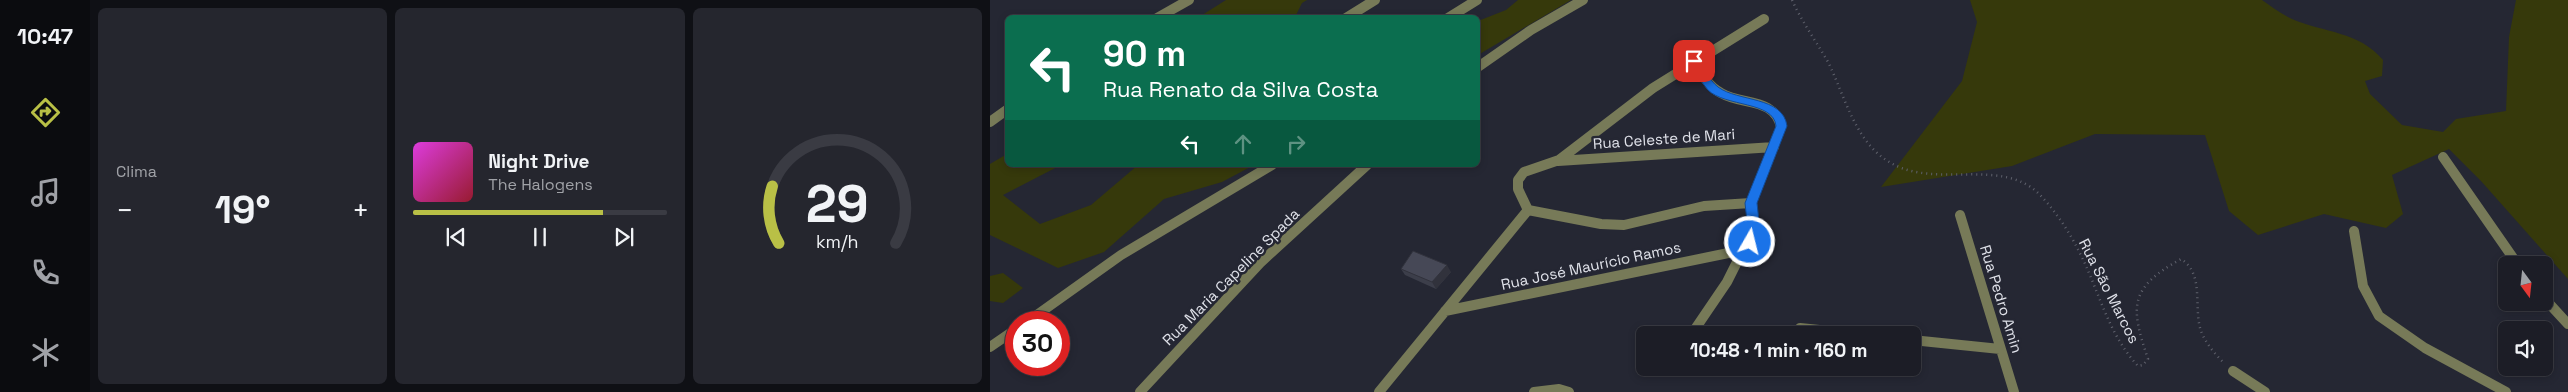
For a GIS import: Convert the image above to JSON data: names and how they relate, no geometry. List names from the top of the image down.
{
  "streets": {
    "street": [
      "Rua Celeste de Mari",
      "Rua José Maurício Ramos",
      "Rua Maria Capeline Spada",
      "Rua Pedro Amin"
    ],
    "path": ["Rua São Marcos"]
  },
  "north": "bottom",
  "page": {
    "tabs": "10:47",
    "tile": "Clima",
    "turn": ["90 m", "Rua Renato da Silva Costa"],
    "song": ["Night Drive", "The Halogens"],
    "heat": ["−", "19°", "+"],
    "limit": "30",
    "trip": "10:48 · 1 min · 160 m",
    "gauge": ["29", "km/h"]
  }
}
